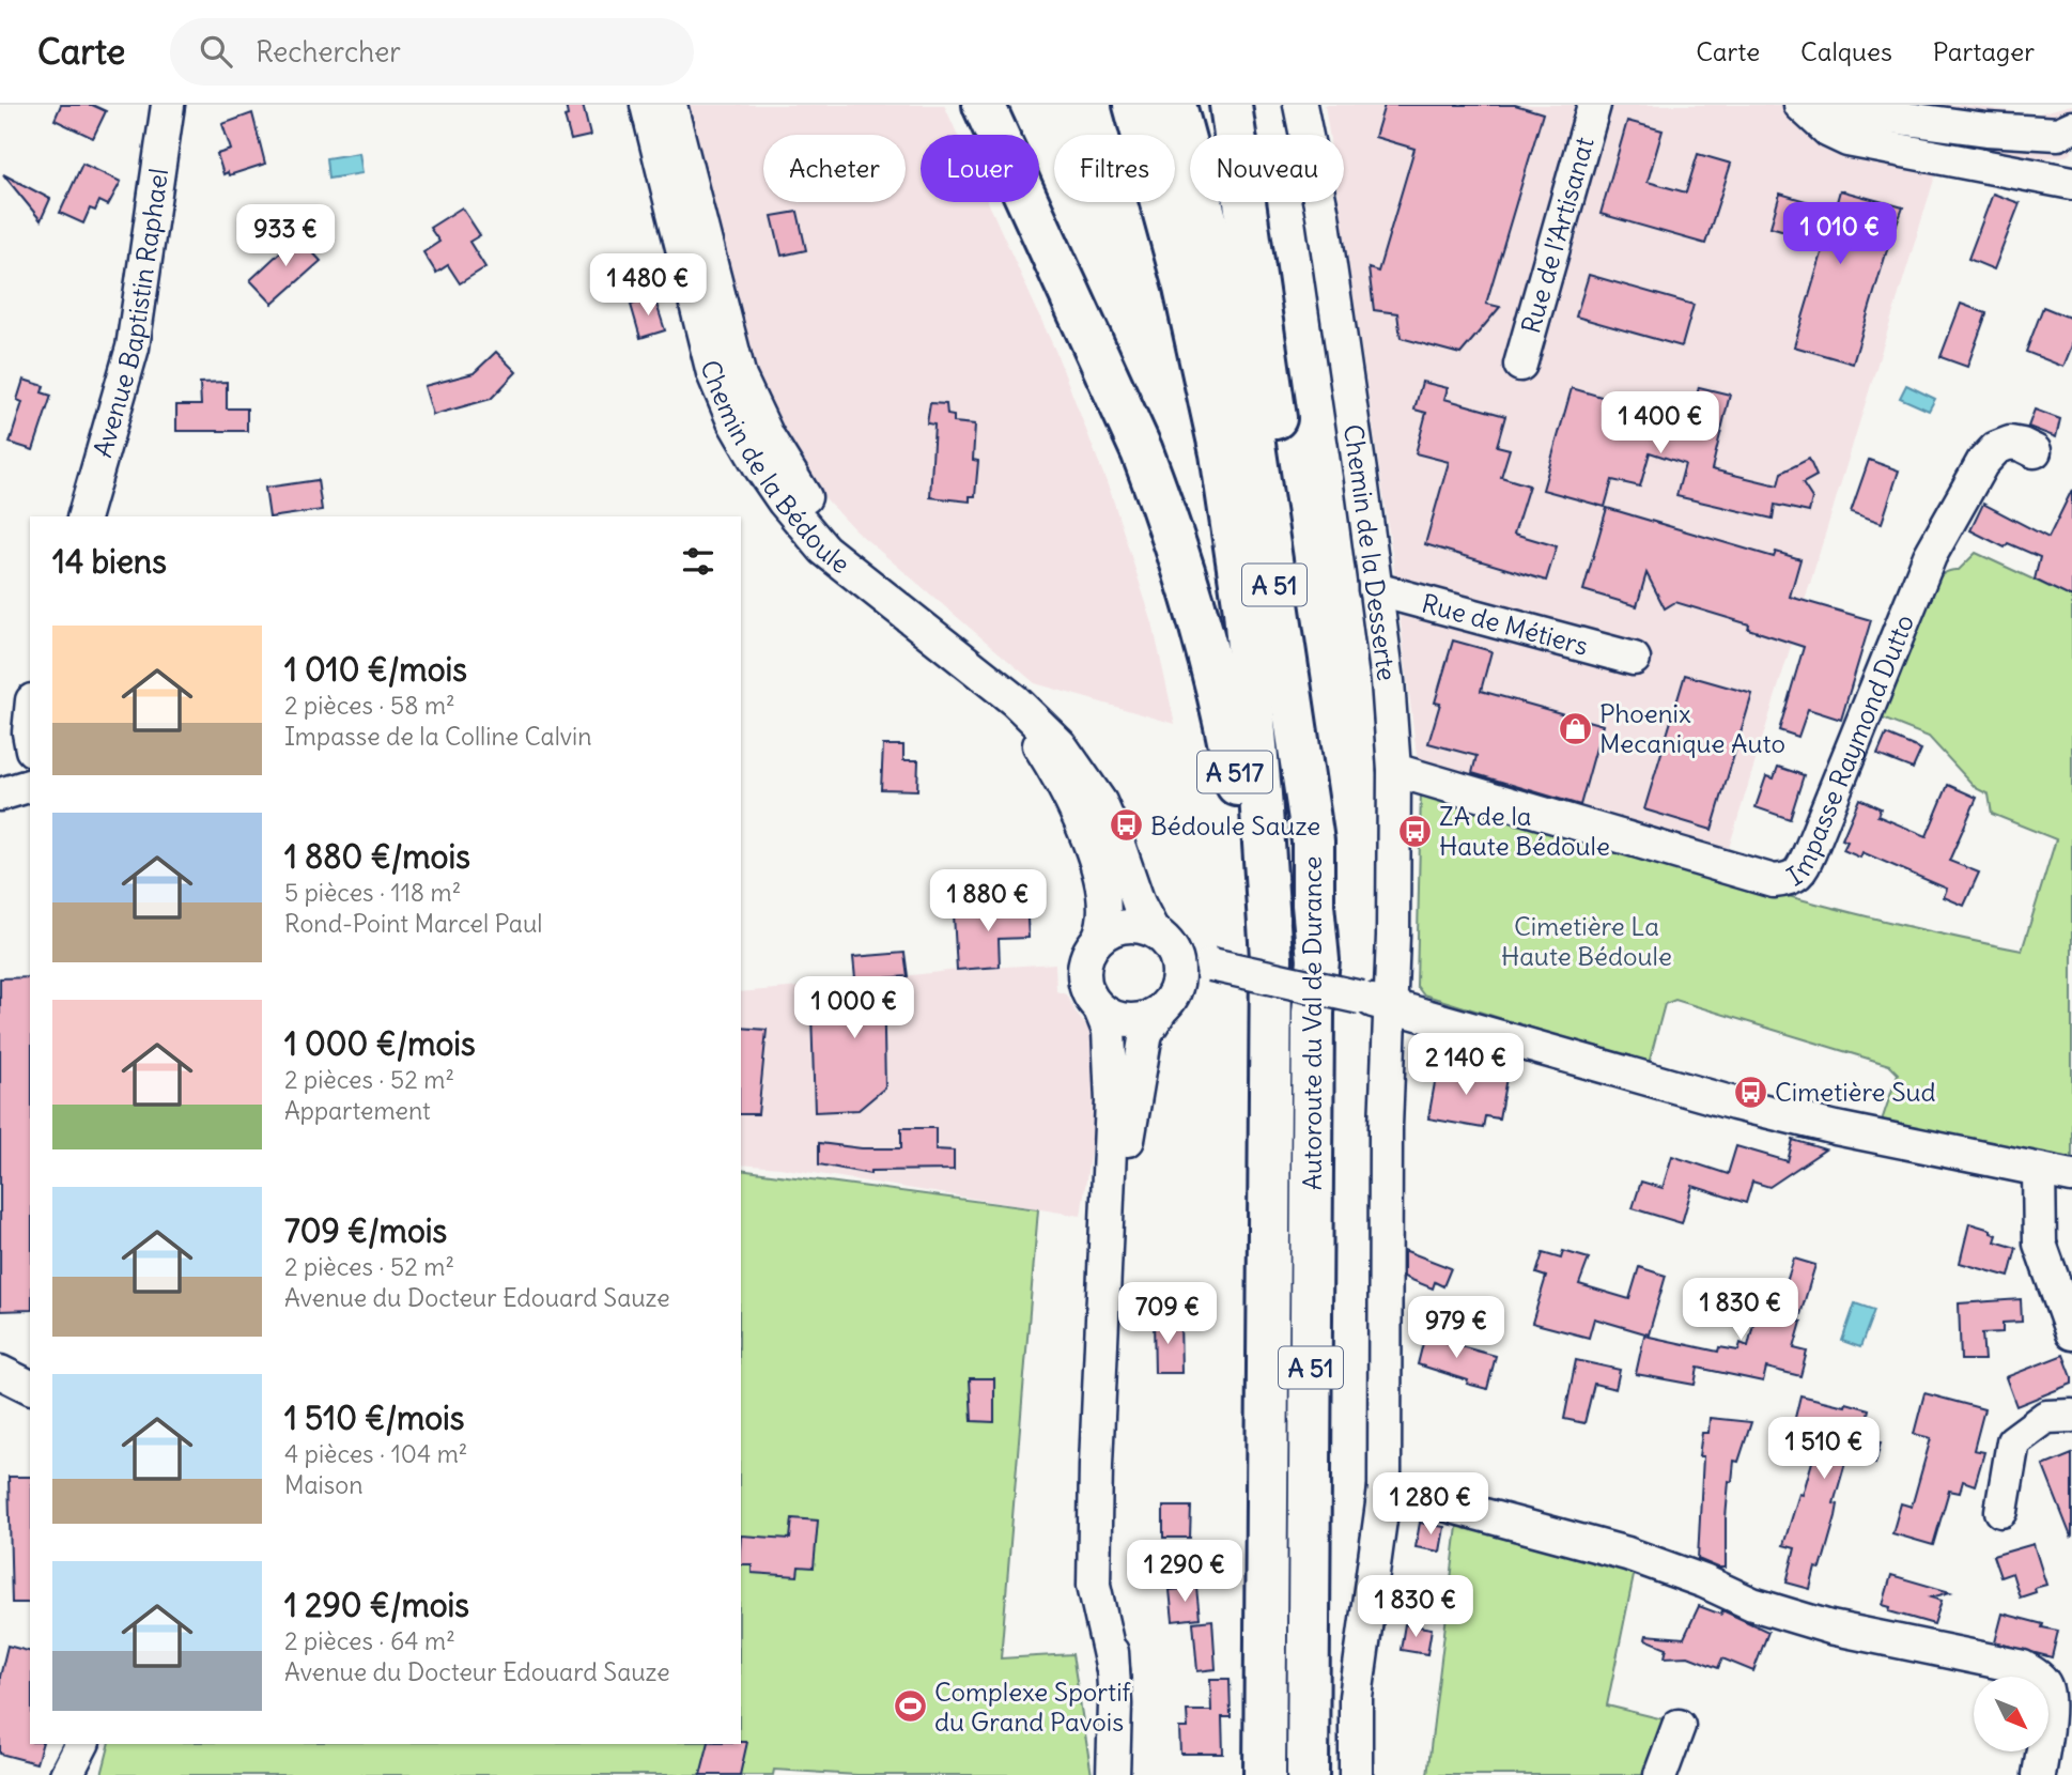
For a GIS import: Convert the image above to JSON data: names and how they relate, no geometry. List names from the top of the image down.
{
  "streets": {
    "highway": ["A 51", "A 517", "Autoroute du Val de Durance"],
    "street": [
      "Rue de l’Artisanat",
      "Avenue Baptistin Raphael",
      "Chemin de la Bédoule",
      "Chemin de la Desserte",
      "Rue de Métiers",
      "Impasse Raymond Dutto"
    ]
  },
  "crossings": [
    ["Chemin de la Desserte", "Rue de Métiers"],
    ["Chemin de la Desserte", "Impasse Raymond Dutto"],
    ["A 517", "Autoroute du Val de Durance"]
  ],
  "parks": ["Cimetière La Haute Bédoule"],
  "places": {
    "shop": ["Phoenix Mecanique Auto"],
    "bus stop": ["Bédoule Sauze", "ZA de la Haute Bédoule", "Cimetière Sud"],
    "sports": ["Complexe Sportif du Grand Pavois"]
  },
  "north": "bottom right",
  "page": {
    "header": "Carte",
    "search": "Rechercher",
    "nav": ["Carte", "Calques", "Partager"],
    "chip": [
      "Acheter",
      "Louer",
      "Filtres",
      "Nouveau"
    ],
    "price": [
      "1 010 €",
      "933 €",
      "1 480 €",
      "1 400 €",
      "1 880 €",
      "1 000 €",
      "2 140 €",
      "1 830 €",
      "709 €",
      "979 €",
      "1 510 €",
      "1 280 €",
      "1 290 €",
      "1 830 €"
    ],
    "heading": "14 biens",
    "list": [
      {
        "name": "1 010 €/mois",
        "note": "2 pièces · 58 m² · Impasse de la Colline Calvin"
      },
      {
        "name": "1 880 €/mois",
        "note": "5 pièces · 118 m² · Rond-Point Marcel Paul"
      },
      {
        "name": "1 000 €/mois",
        "note": "2 pièces · 52 m² · Appartement"
      },
      {
        "name": "709 €/mois",
        "note": "2 pièces · 52 m² · Avenue du Docteur Edouard Sauze"
      },
      {
        "name": "1 510 €/mois",
        "note": "4 pièces · 104 m² · Maison"
      },
      {
        "name": "1 290 €/mois",
        "note": "2 pièces · 64 m² · Avenue du Docteur Edouard Sauze"
      }
    ]
  }
}
